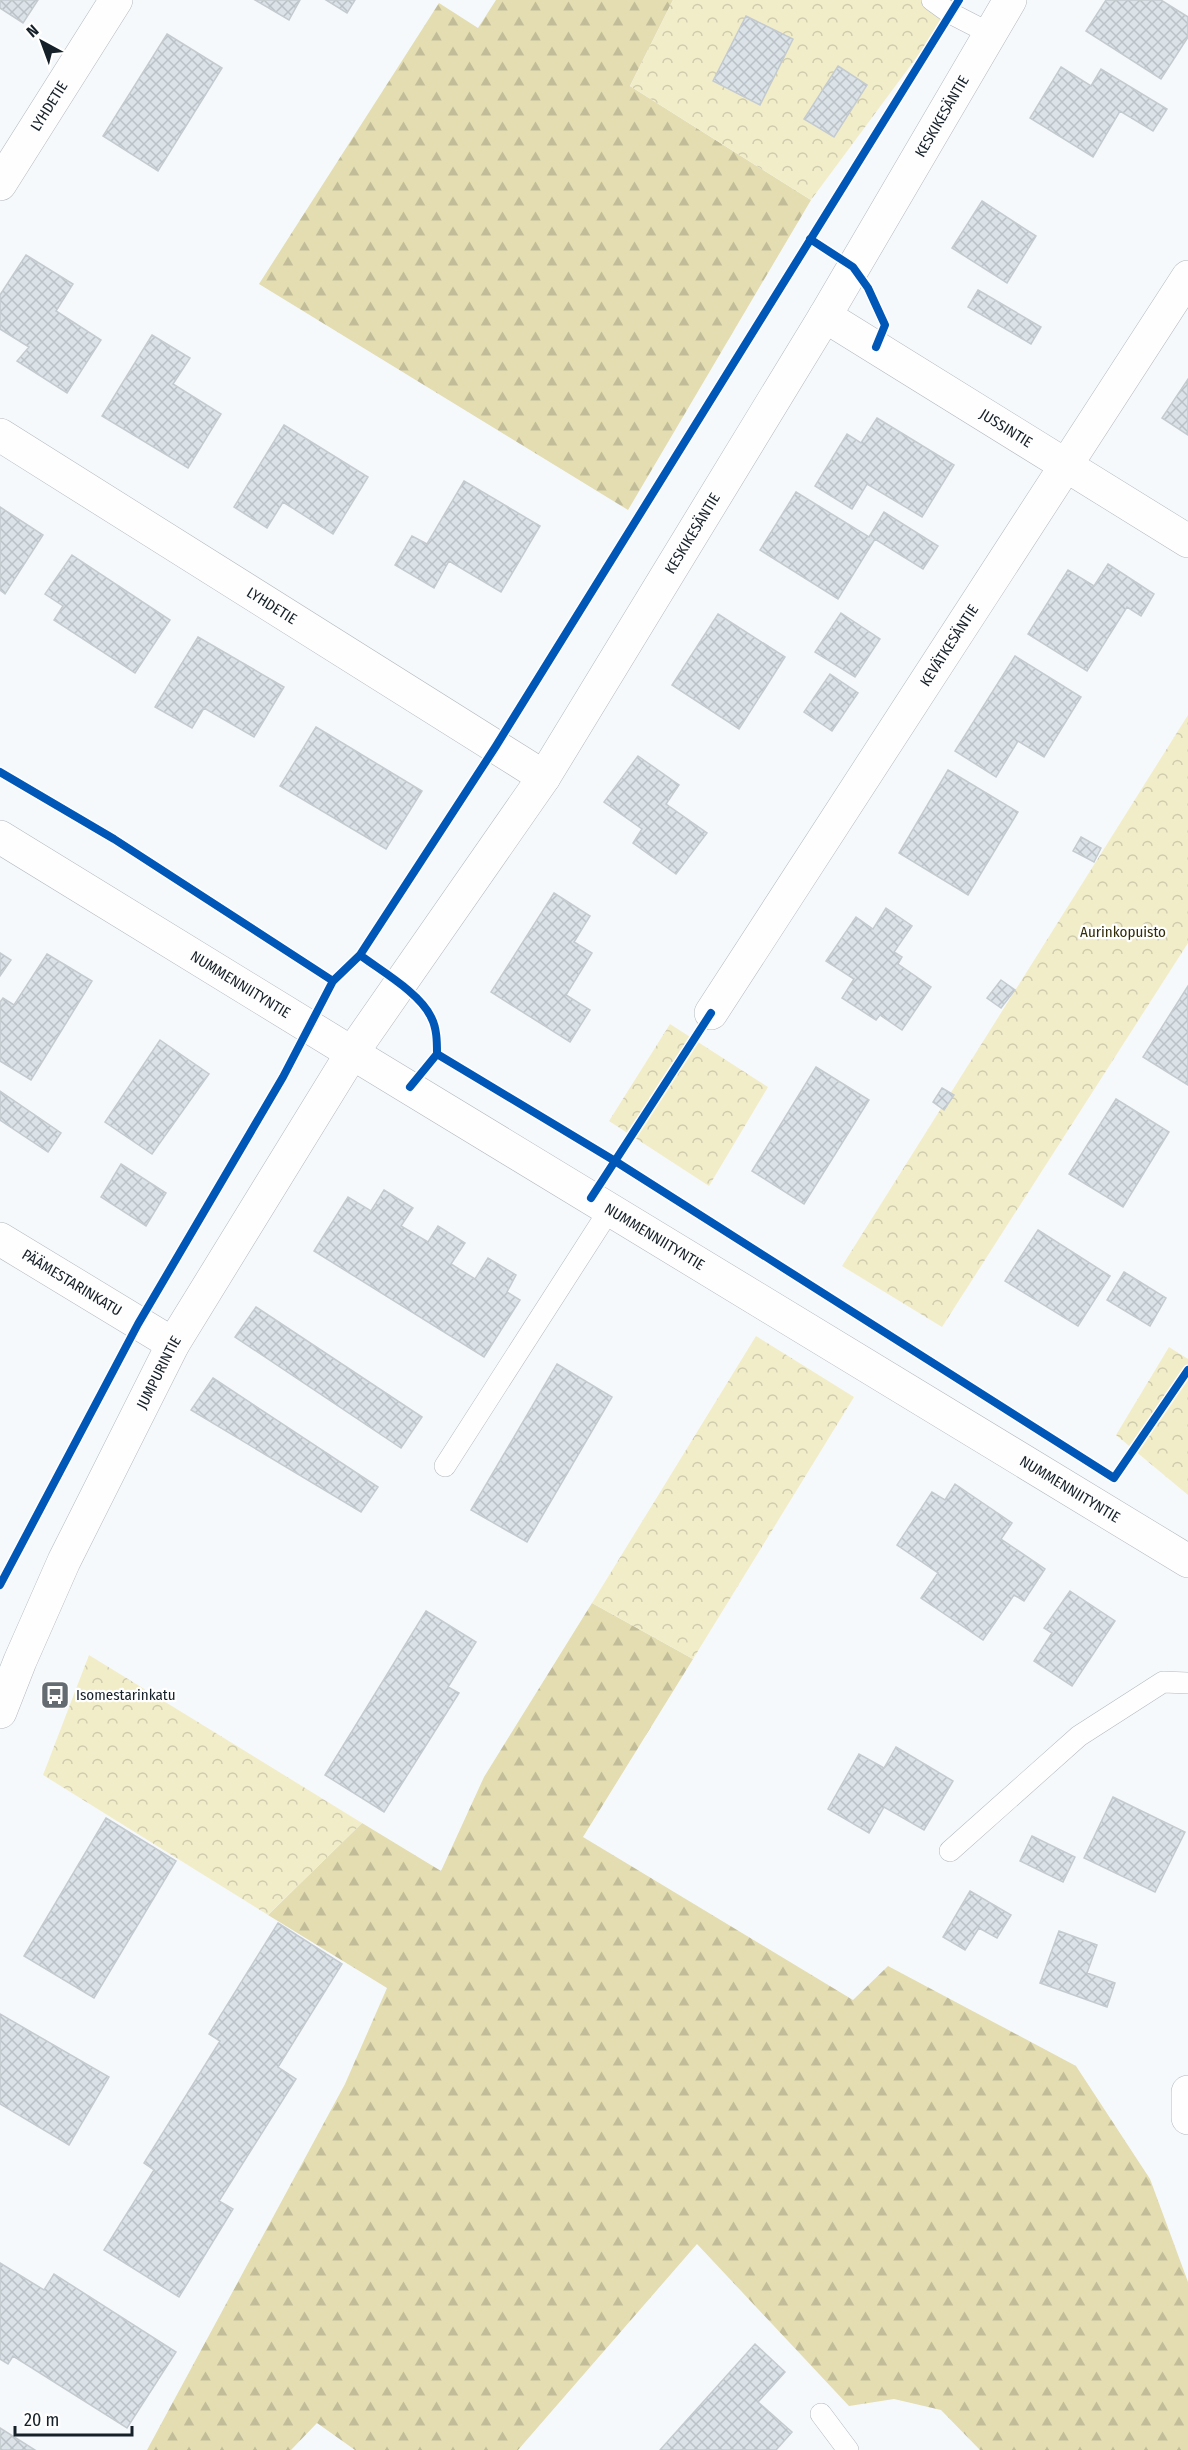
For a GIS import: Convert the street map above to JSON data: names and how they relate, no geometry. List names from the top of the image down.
{
  "streets": {
    "street": [
      "LYHDETIE",
      "KESKIKESÄNTIE",
      "JUSSINTIE",
      "KEVÄTKESÄNTIE",
      "NUMMENNIITYNTIE",
      "PÄÄMESTARINKATU",
      "JUMPURINTIE"
    ]
  },
  "crossings": [
    ["LYHDETIE", "KESKIKESÄNTIE"],
    ["KESKIKESÄNTIE", "JUSSINTIE"],
    ["KESKIKESÄNTIE", "NUMMENNIITYNTIE"],
    ["KESKIKESÄNTIE", "JUMPURINTIE"],
    ["JUSSINTIE", "KEVÄTKESÄNTIE"],
    ["NUMMENNIITYNTIE", "JUMPURINTIE"],
    ["PÄÄMESTARINKATU", "JUMPURINTIE"]
  ],
  "parks": ["Aurinkopuisto"],
  "places": {
    "bus stop": ["Isomestarinkatu"]
  },
  "scale_bar": "20 m",
  "north": "top left"
}
